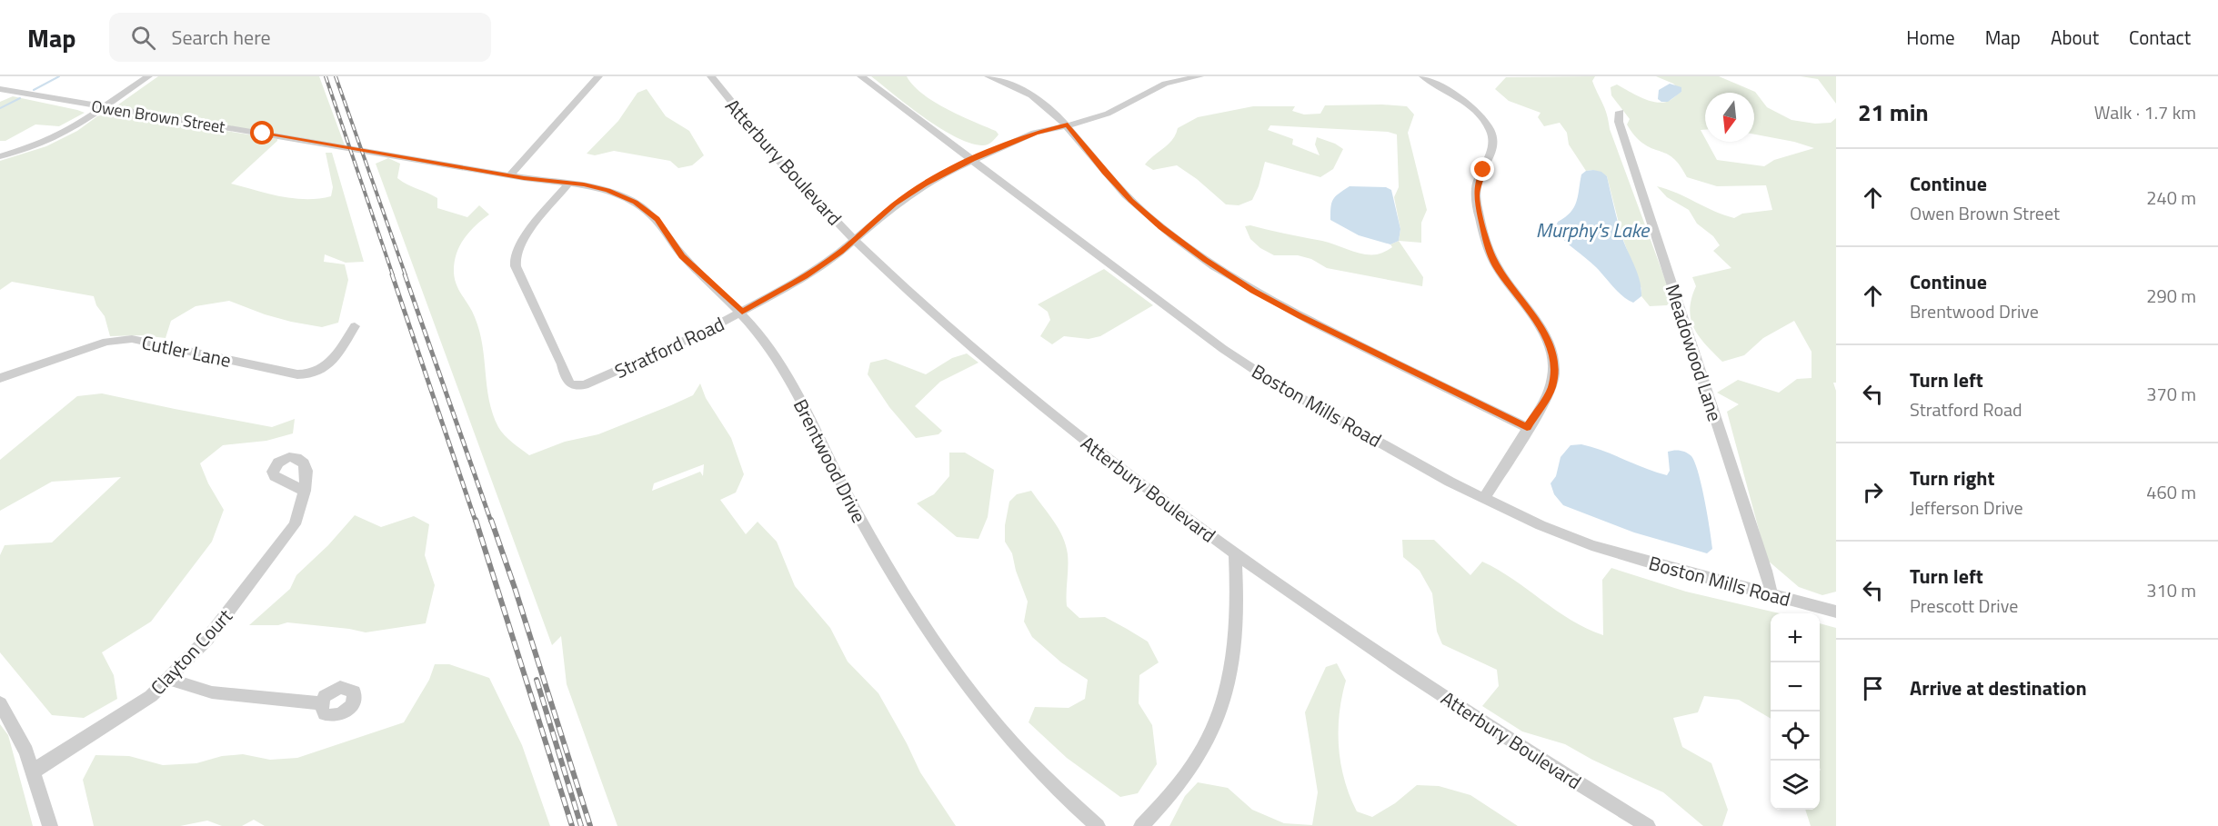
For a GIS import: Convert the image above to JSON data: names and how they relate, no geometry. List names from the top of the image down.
{
  "streets": {
    "street": [
      "Owen Brown Street",
      "Atterbury Boulevard",
      "Stratford Road",
      "Cutler Lane",
      "Meadowood Lane",
      "Boston Mills Road",
      "Brentwood Drive",
      "Clayton Court"
    ]
  },
  "crossings": [
    ["Owen Brown Street", "Brentwood Drive"],
    ["Atterbury Boulevard", "Stratford Road"],
    ["Stratford Road", "Boston Mills Road"],
    ["Stratford Road", "Brentwood Drive"],
    ["Meadowood Lane", "Boston Mills Road"]
  ],
  "water": ["Murphy's Lake"],
  "north": "bottom",
  "page": {
    "header": "Map",
    "search": "Search here",
    "nav": [
      "Home",
      "Map",
      "About",
      "Contact"
    ],
    "heading": ["21 min", "Walk · 1.7 km"],
    "list": [
      ["Continue", "Owen Brown Street", "240 m"],
      ["Continue", "Brentwood Drive", "290 m"],
      ["Turn left", "Stratford Road", "370 m"],
      ["Turn right", "Jefferson Drive", "460 m"],
      ["Turn left", "Prescott Drive", "310 m"],
      "Arrive at destination"
    ],
    "map_buttons": ["+", "−"]
  }
}
